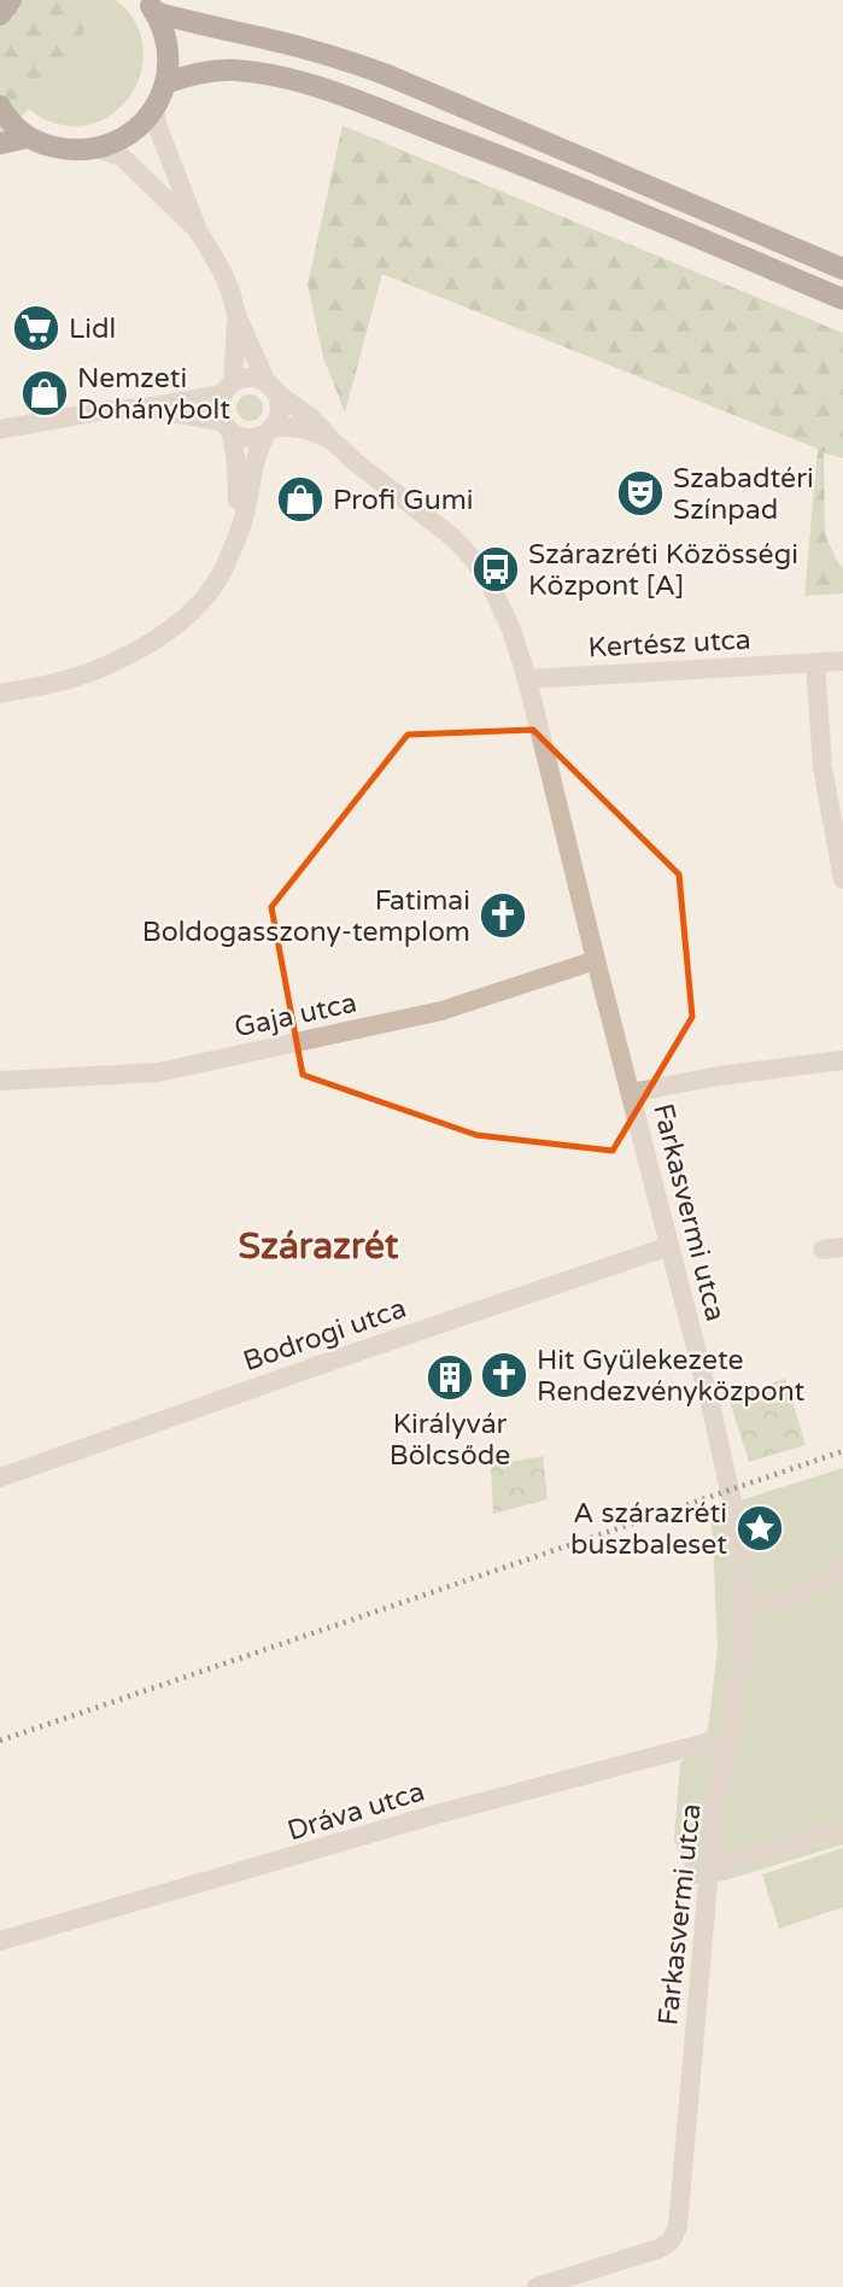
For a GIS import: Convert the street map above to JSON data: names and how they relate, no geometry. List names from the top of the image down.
{
  "streets": {
    "street": [
      "Kertész utca",
      "Gaja utca",
      "Farkasvermi utca",
      "Bodrogi utca",
      "Dráva utca"
    ]
  },
  "crossings": [
    ["Kertész utca", "Farkasvermi utca"],
    ["Gaja utca", "Farkasvermi utca"],
    ["Farkasvermi utca", "Bodrogi utca"],
    ["Farkasvermi utca", "Dráva utca"]
  ],
  "districts": ["Szárazrét"],
  "places": {
    "supermarket": ["Lidl"],
    "shop": ["Nemzeti Dohánybolt", "Profi Gumi"],
    "theatre": ["Szabadtéri Színpad"],
    "bus stop": ["Szárazréti Közösségi Központ [A]"],
    "church": ["Fatimai Boldogasszony-templom", "Hit Gyülekezete Rendezvényközpont"],
    "building": ["Királyvár Bölcsőde"],
    "place": ["A szárazréti buszbaleset"]
  }
}
